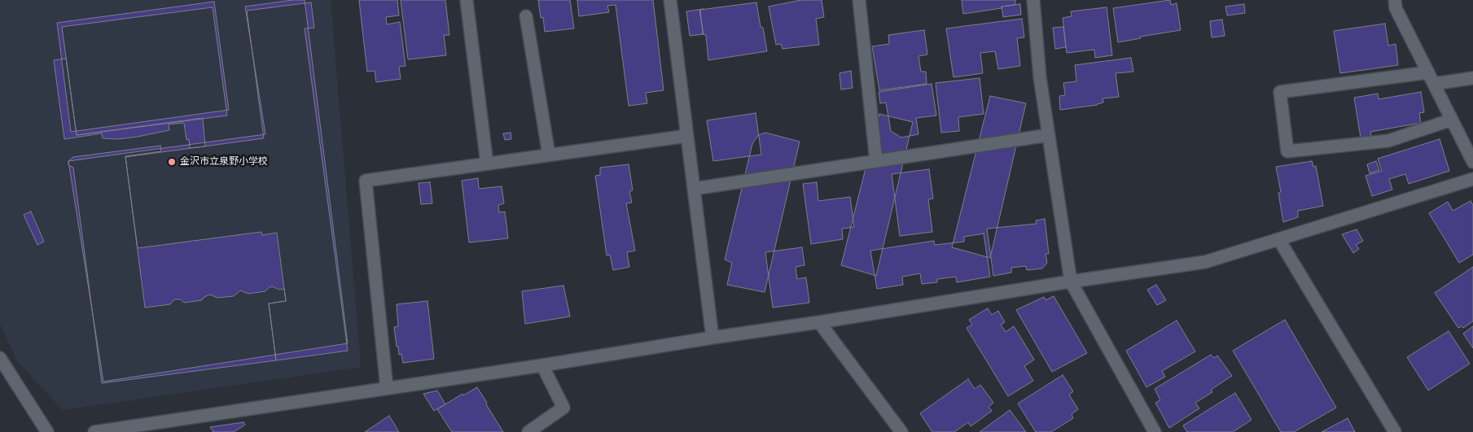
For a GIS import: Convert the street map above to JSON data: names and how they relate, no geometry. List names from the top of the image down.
{
  "places": ["金沢市立泉野小学校"]
}
